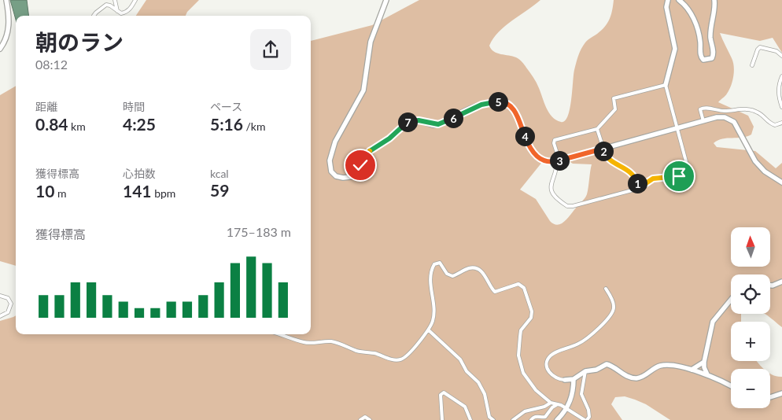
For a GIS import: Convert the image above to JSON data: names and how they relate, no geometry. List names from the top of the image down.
{
  "north": "top",
  "page": {
    "heading": ["朝のラン", "08:12"],
    "stats": [
      ["距離", "0.84 km"],
      ["時間", "4:25"],
      ["ペース", "5:16 /km"],
      ["獲得標高", "10 m"],
      ["心拍数", "141 bpm"],
      ["kcal", "59"]
    ],
    "pins": [
      "5",
      "6",
      "7",
      "4",
      "2",
      "3",
      "1"
    ],
    "chart": ["獲得標高", "175–183 m"],
    "map_buttons": ["+", "−"]
  }
}
